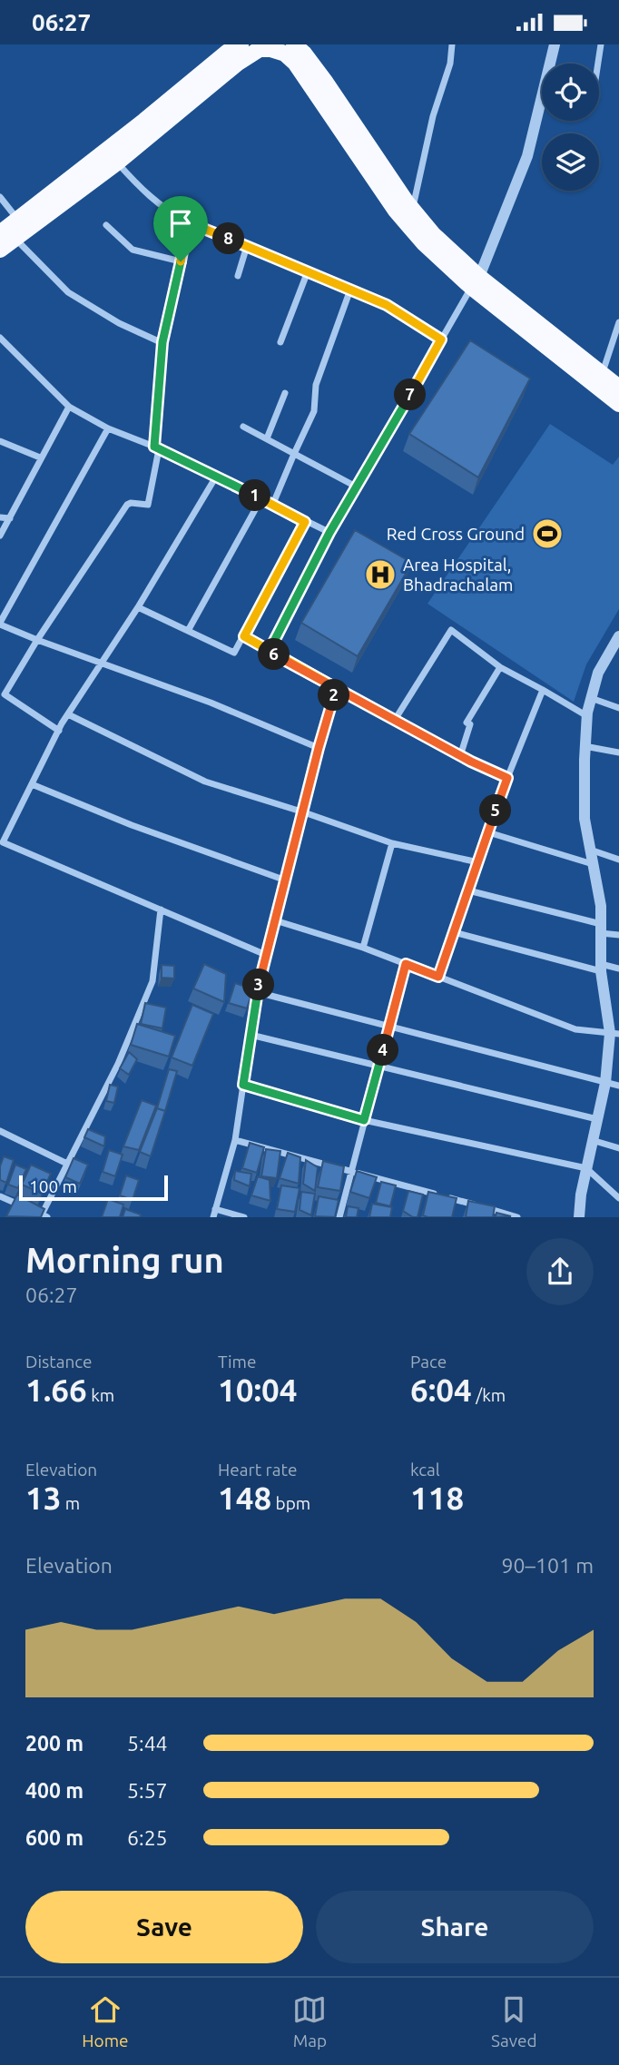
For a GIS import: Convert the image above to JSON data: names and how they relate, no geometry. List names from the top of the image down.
{
  "places": {
    "sports": ["Red Cross Ground"],
    "hospital": ["Area Hospital, Bhadrachalam"]
  },
  "scale_bar": "100 m",
  "page": {
    "status": "06:27",
    "pins": [
      "8",
      "7",
      "1",
      "6",
      "2",
      "5",
      "3",
      "4"
    ],
    "scale": "100 m",
    "heading": ["Morning run", "06:27"],
    "stats": [
      ["Distance", "1.66 km"],
      ["Time", "10:04"],
      ["Pace", "6:04 /km"],
      ["Elevation", "13 m"],
      ["Heart rate", "148 bpm"],
      ["kcal", "118"]
    ],
    "chart": ["Elevation", "90–101 m"],
    "list": [
      {
        "name": "200 m",
        "note": "5:44"
      },
      {
        "name": "400 m",
        "note": "5:57"
      },
      {
        "name": "600 m",
        "note": "6:25"
      }
    ],
    "buttons": ["Save", "Share"],
    "tabs": ["Home", "Map", "Saved"]
  }
}
